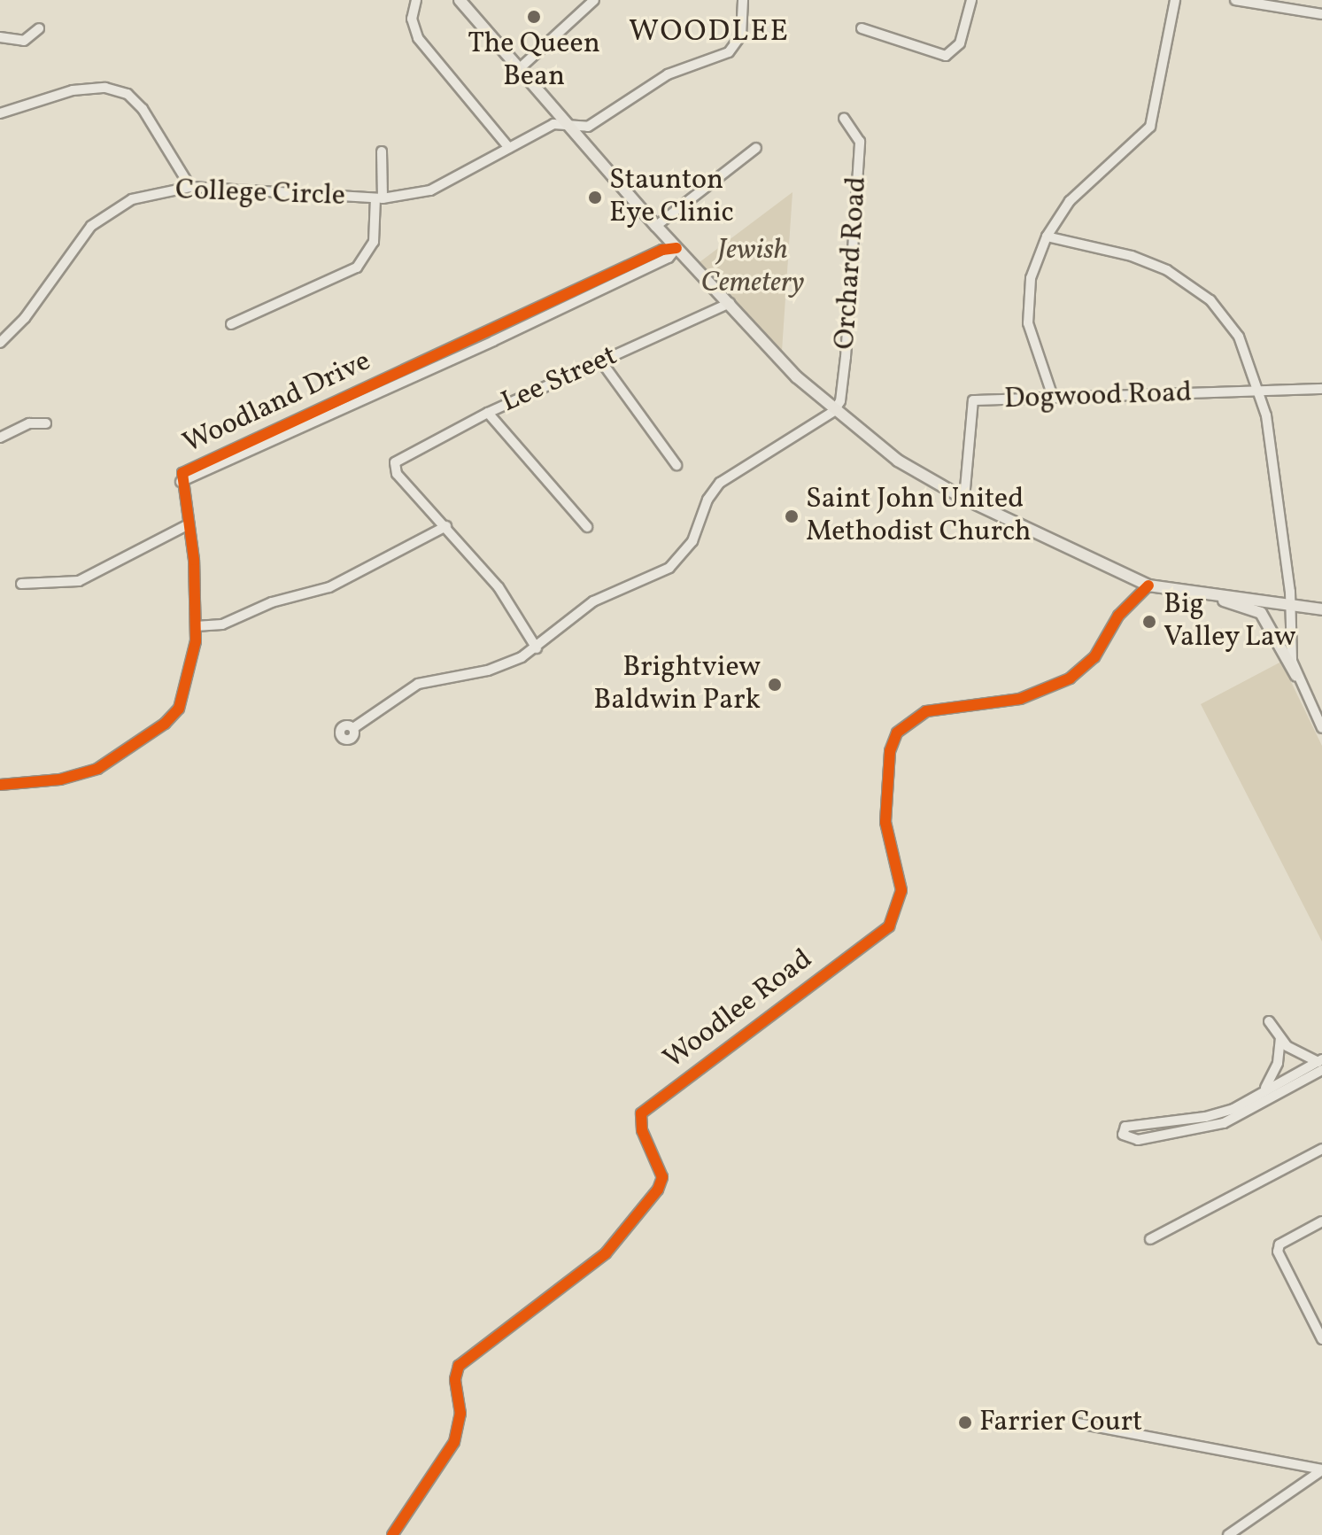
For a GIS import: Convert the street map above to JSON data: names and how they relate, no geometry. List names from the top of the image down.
{
  "streets": {
    "street": [
      "College Circle",
      "Orchard Road",
      "Lee Street",
      "Dogwood Road",
      "Woodland Drive",
      "Woodlee Road"
    ]
  },
  "districts": ["WOODLEE"],
  "parks": ["Jewish Cemetery"],
  "places": [
    "The Queen Bean",
    "Staunton Eye Clinic",
    "Saint John United Methodist Church",
    "Big Valley Law",
    "Brightview Baldwin Park",
    "Farrier Court"
  ]
}
